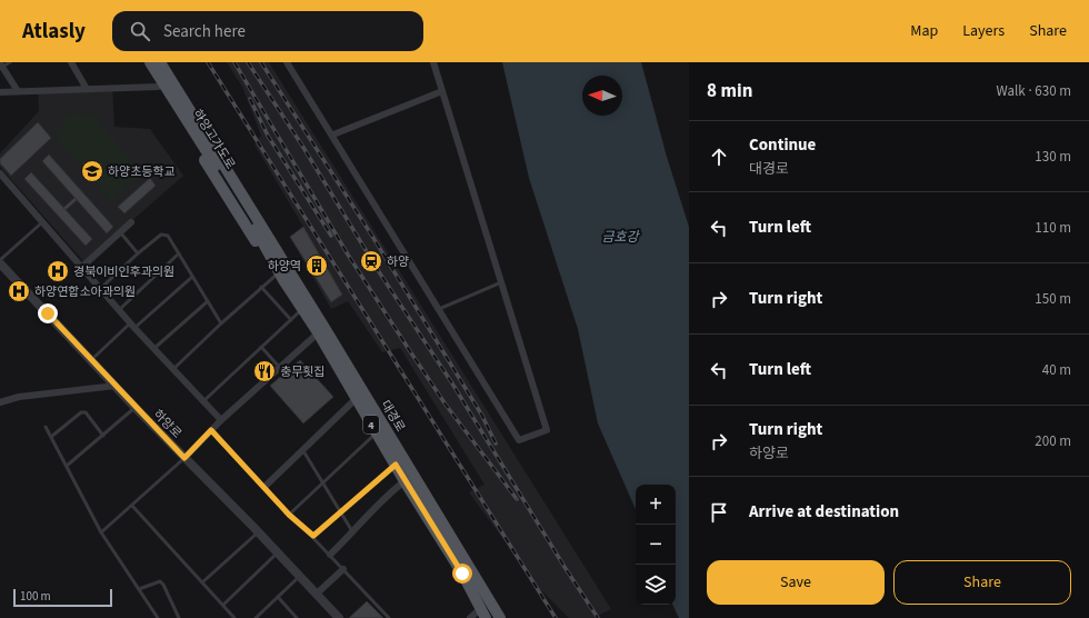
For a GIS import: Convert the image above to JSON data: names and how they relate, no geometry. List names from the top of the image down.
{
  "streets": {
    "main road": ["하양고가도로", "대경로", "4"],
    "street": ["하양로"]
  },
  "crossings": [
    ["하양고가도로", "대경로"]
  ],
  "water": ["금호강"],
  "places": {
    "school or university": ["하양초등학교"],
    "station": ["하양"],
    "building": ["하양역"],
    "hospital": ["경북이비인후과의원", "하양연합소아과의원"],
    "restaurant": ["충무횟집"]
  },
  "scale_bar": "100 m",
  "north": "left",
  "page": {
    "header": "Atlasly",
    "search": "Search here",
    "nav": ["Map", "Layers", "Share"],
    "heading": ["8 min", "Walk · 630 m"],
    "list": [
      ["Continue", "대경로", "130 m"],
      ["Turn left", "110 m"],
      ["Turn right", "150 m"],
      ["Turn left", "40 m"],
      ["Turn right", "하양로", "200 m"],
      "Arrive at destination"
    ],
    "map_buttons": ["+", "−"],
    "buttons": ["Save", "Share"],
    "scale": "100 m"
  }
}
